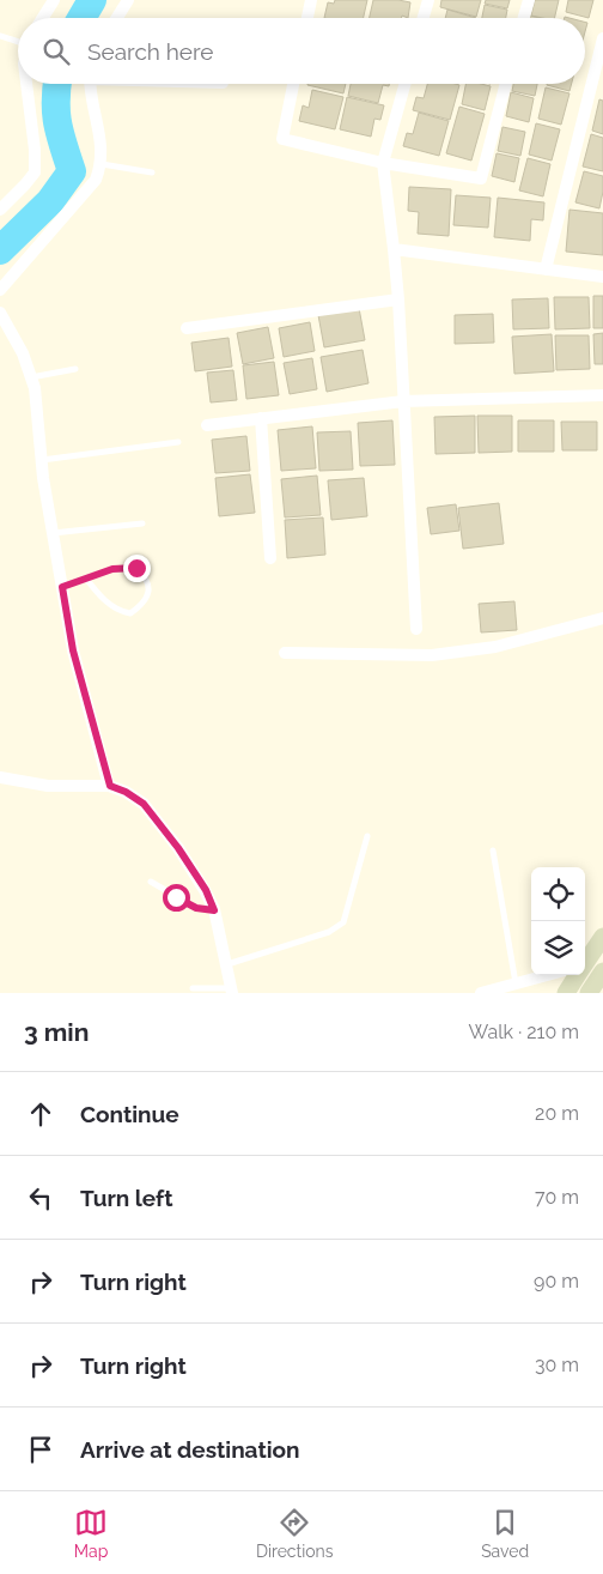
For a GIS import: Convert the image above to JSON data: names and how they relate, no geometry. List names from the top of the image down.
{
  "page": {
    "search": "Search here",
    "heading": ["3 min", "Walk · 210 m"],
    "list": [
      ["Continue", "20 m"],
      ["Turn left", "70 m"],
      ["Turn right", "90 m"],
      ["Turn right", "30 m"],
      "Arrive at destination"
    ],
    "nav": ["Map", "Directions", "Saved"]
  }
}
